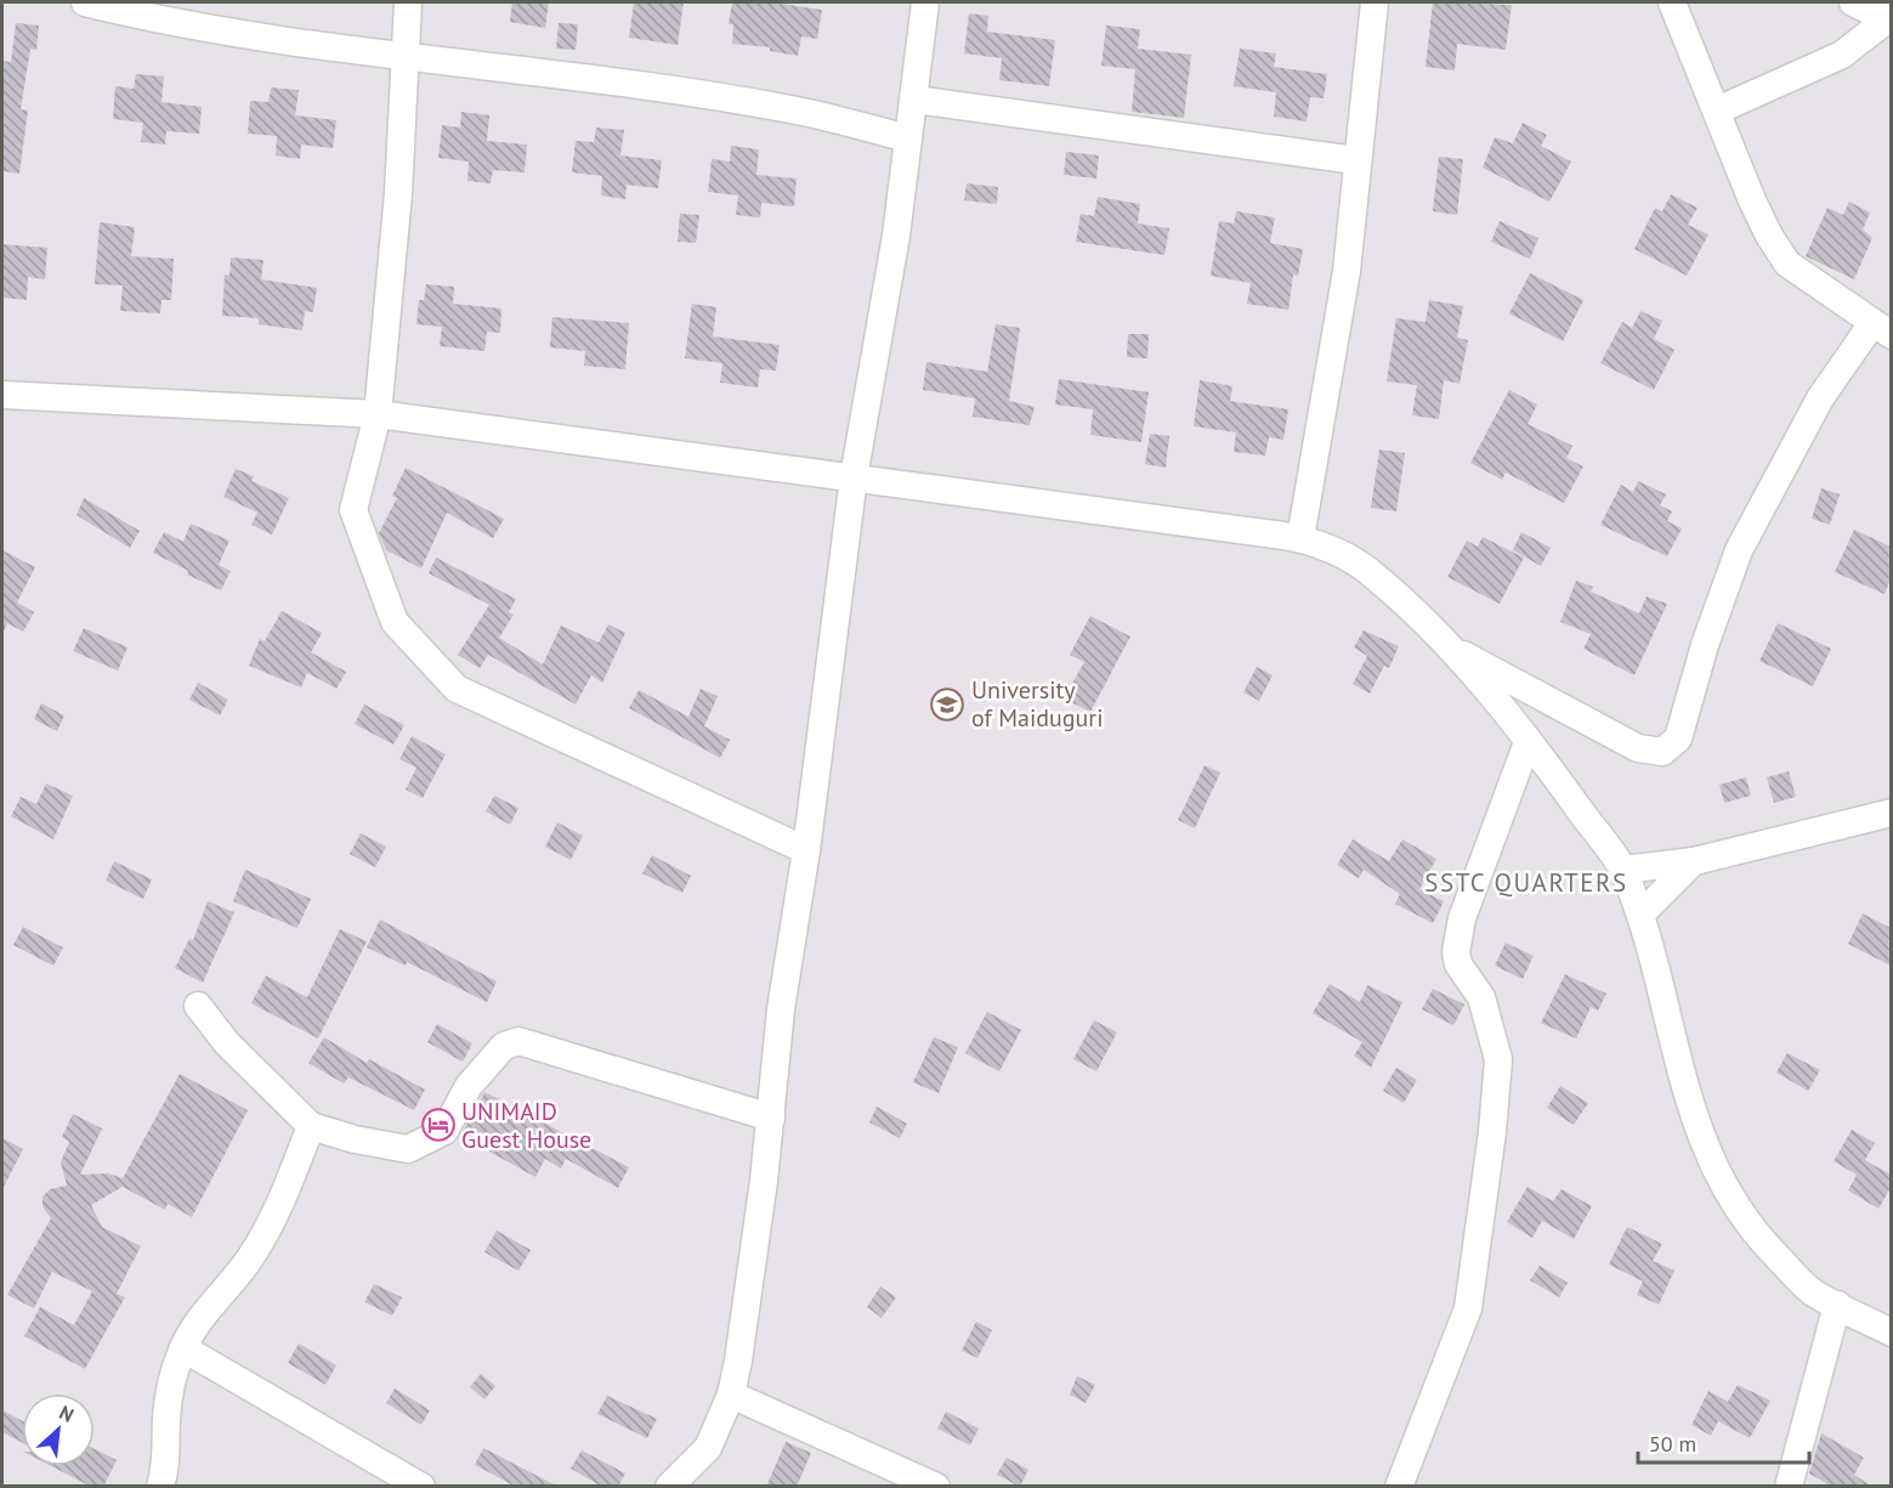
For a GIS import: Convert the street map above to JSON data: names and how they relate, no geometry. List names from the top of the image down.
{
  "districts": ["SSTC QUARTERS"],
  "places": {
    "school or university": ["University of Maiduguri"],
    "hotel": ["UNIMAID Guest House"]
  },
  "scale_bar": "50 m",
  "north": "top right"
}
